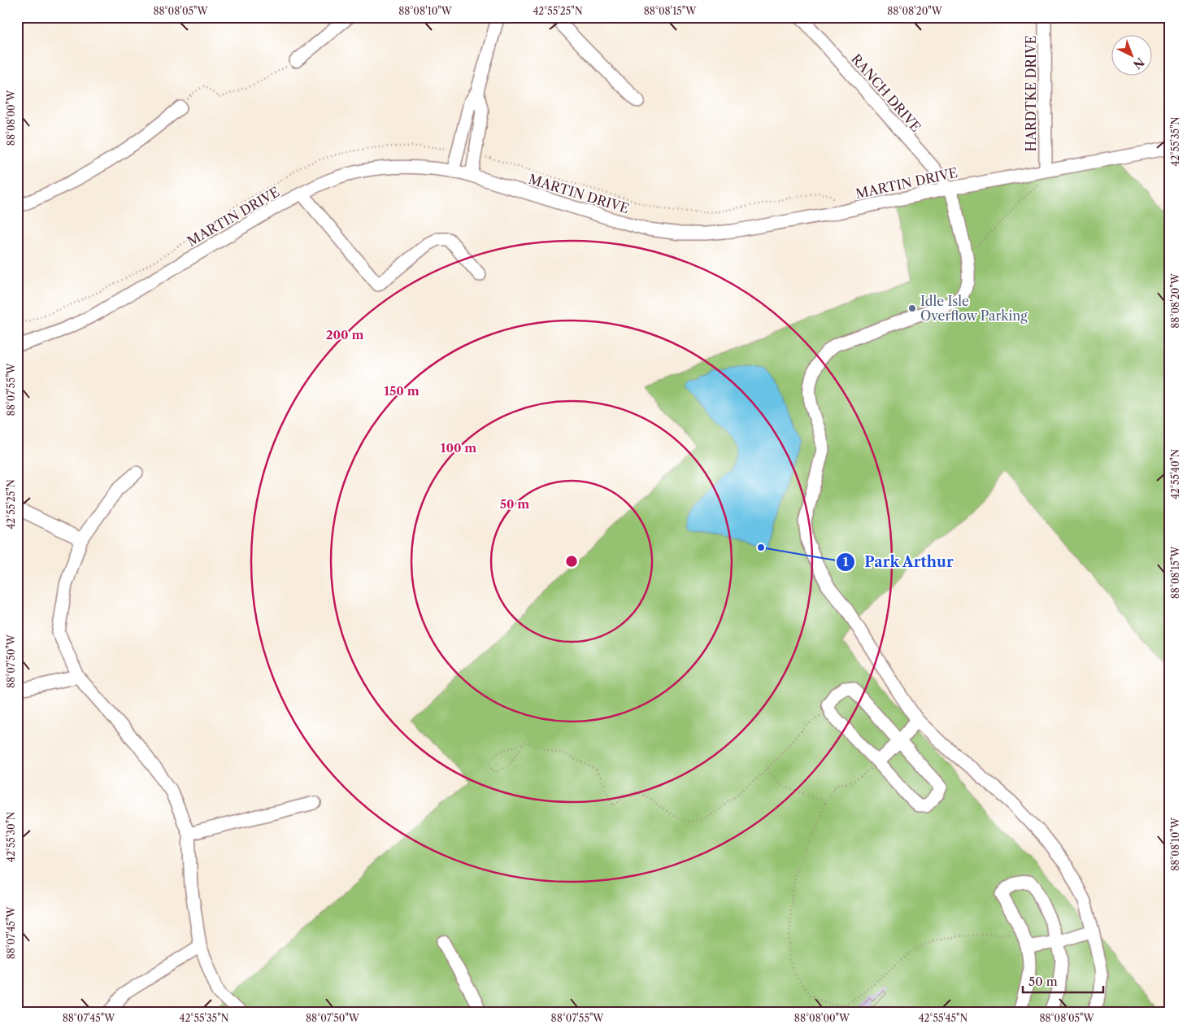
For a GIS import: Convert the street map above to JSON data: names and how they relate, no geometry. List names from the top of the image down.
{
  "streets": {
    "street": ["RANCH DRIVE", "HARDTKE DRIVE", "MARTIN DRIVE"]
  },
  "crossings": [
    ["RANCH DRIVE", "MARTIN DRIVE"],
    ["HARDTKE DRIVE", "MARTIN DRIVE"]
  ],
  "places": ["Idle Isle Overflow Parking", "Park Arthur"],
  "scale_bar": "50 m",
  "north": "bottom right",
  "coordinates": [
    "88°08'05\"W",
    "88°08'10\"W",
    "42°55'25\"N",
    "88°08'15\"W",
    "88°08'20\"W",
    "88°08'00\"W",
    "42°55'35\"N",
    "88°07'55\"W",
    "42°55'40\"N",
    "88°07'50\"W",
    "42°55'30\"N",
    "88°07'45\"W",
    "42°55'45\"N"
  ],
  "rings": [
    "200 m",
    "150 m",
    "100 m",
    "50 m"
  ]
}
